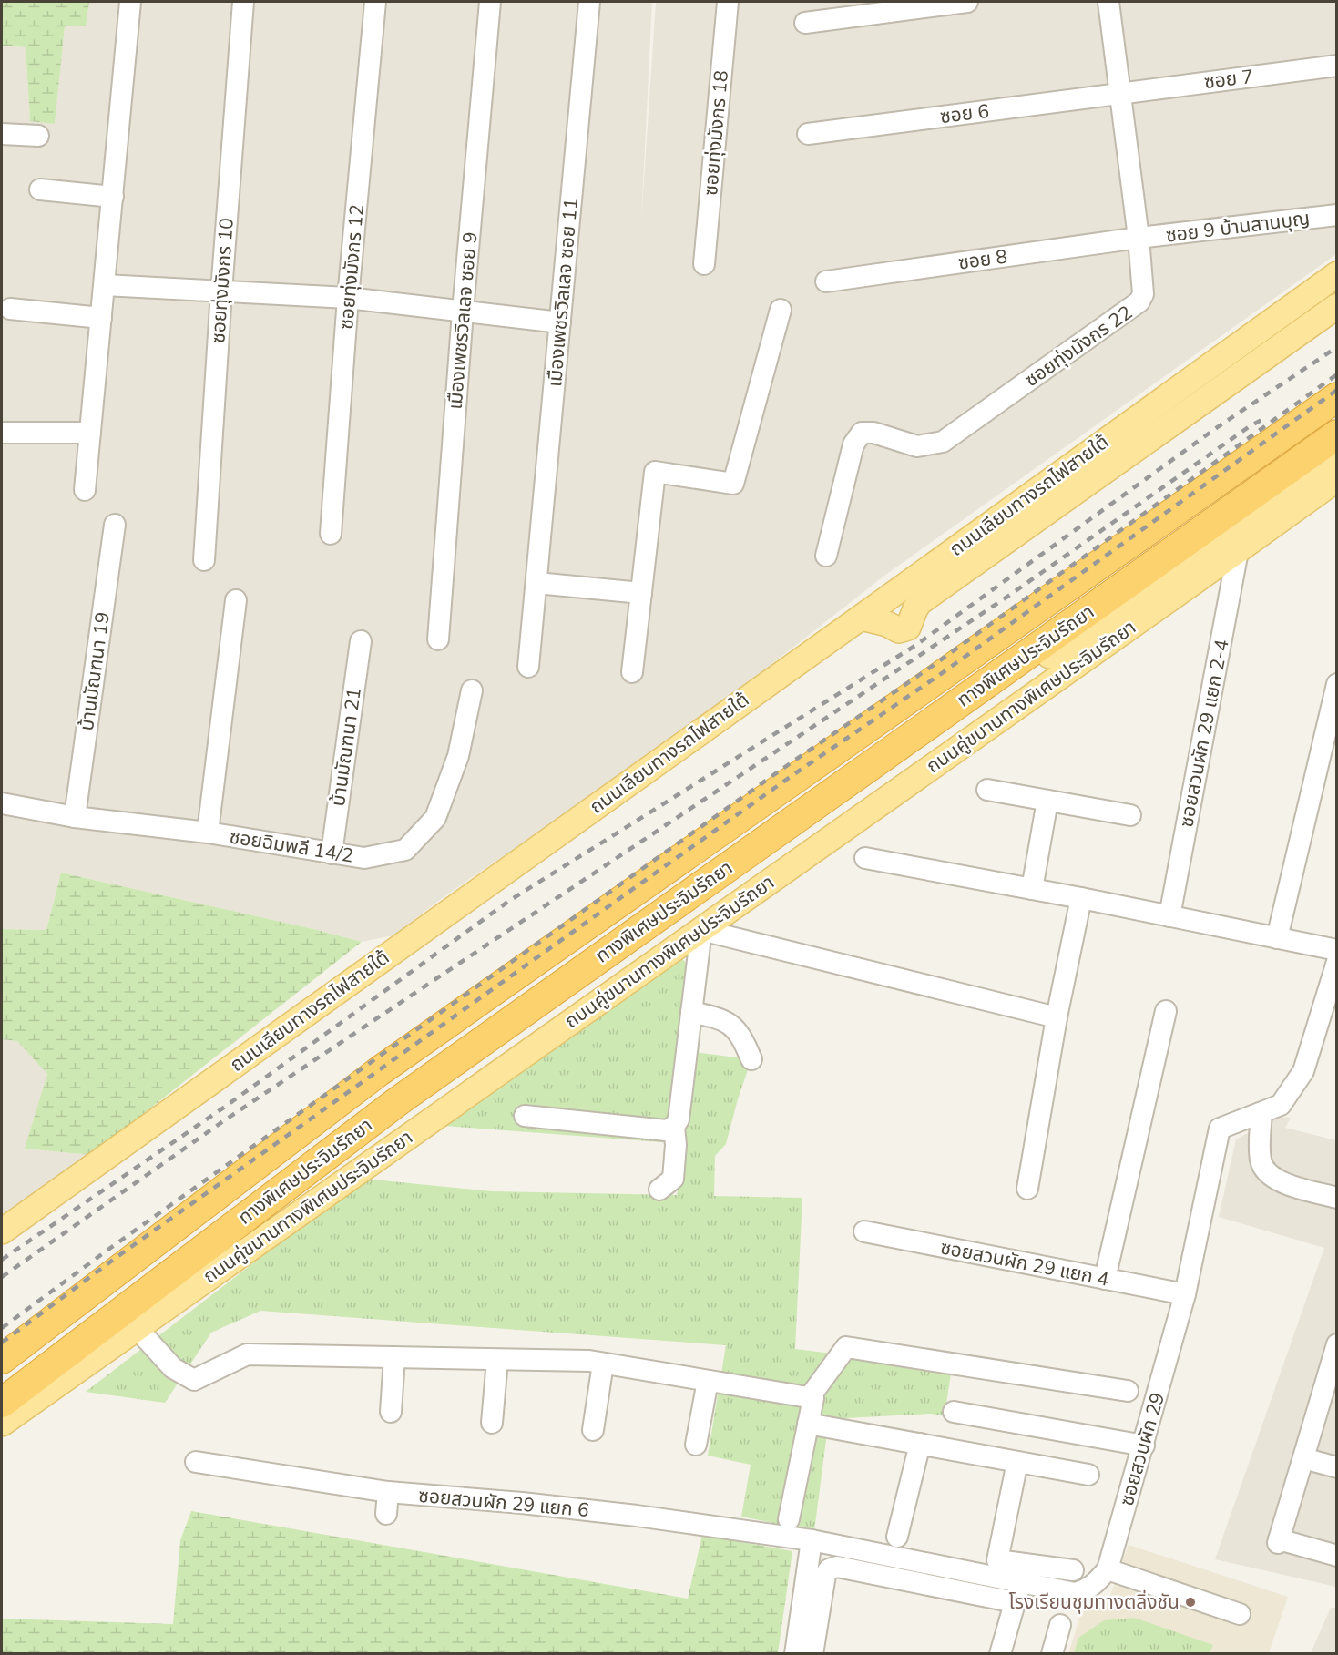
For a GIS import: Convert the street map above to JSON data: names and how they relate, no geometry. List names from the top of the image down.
{
  "streets": {
    "highway": ["ทางพิเศษประจิมรัถยา"],
    "main road": ["ถนนเลียบทางรถไฟสายใต้", "ถนนคู่ขนานทางพิเศษประจิมรัถยา"],
    "street": [
      "ซอย 7",
      "ซอย 6",
      "ซอยทุ่งมังกร 18",
      "ซอย 9 บ้านสานบุญ",
      "ซอย 8",
      "ซอยทุ่งมังกร 12",
      "ซอยทุ่งมังกร 10",
      "เมืองเพชรวิลเลจ ซอย 11",
      "เมืองเพชรวิลเลจ ซอย 9",
      "ซอยทุ่งมังกร 22",
      "บ้านมัณฑนา 19",
      "ซอยสวนผัก 29 แยก 2-4",
      "บ้านมัณฑนา 21",
      "ซอยฉิมพลี 14/2",
      "ซอยสวนผัก 29 แยก 4",
      "ซอยสวนผัก 29",
      "ซอยสวนผัก 29 แยก 6"
    ]
  },
  "crossings": [
    ["ซอย 7", "ซอย 6"],
    ["ซอย 7", "ซอยทุ่งมังกร 22"],
    ["ซอย 6", "ซอยทุ่งมังกร 22"],
    ["ซอย 9 บ้านสานบุญ", "ซอย 8"],
    ["ซอย 9 บ้านสานบุญ", "ซอยทุ่งมังกร 22"],
    ["ซอย 8", "ซอยทุ่งมังกร 22"],
    ["บ้านมัณฑนา 19", "ซอยฉิมพลี 14/2"],
    ["ถนนคู่ขนานทางพิเศษประจิมรัถยา", "ซอยสวนผัก 29 แยก 2-4"],
    ["บ้านมัณฑนา 21", "ซอยฉิมพลี 14/2"],
    ["ซอยสวนผัก 29 แยก 4", "ซอยสวนผัก 29"]
  ],
  "places": ["โรงเรียนชุมทางตลิ่งชัน"]
}
